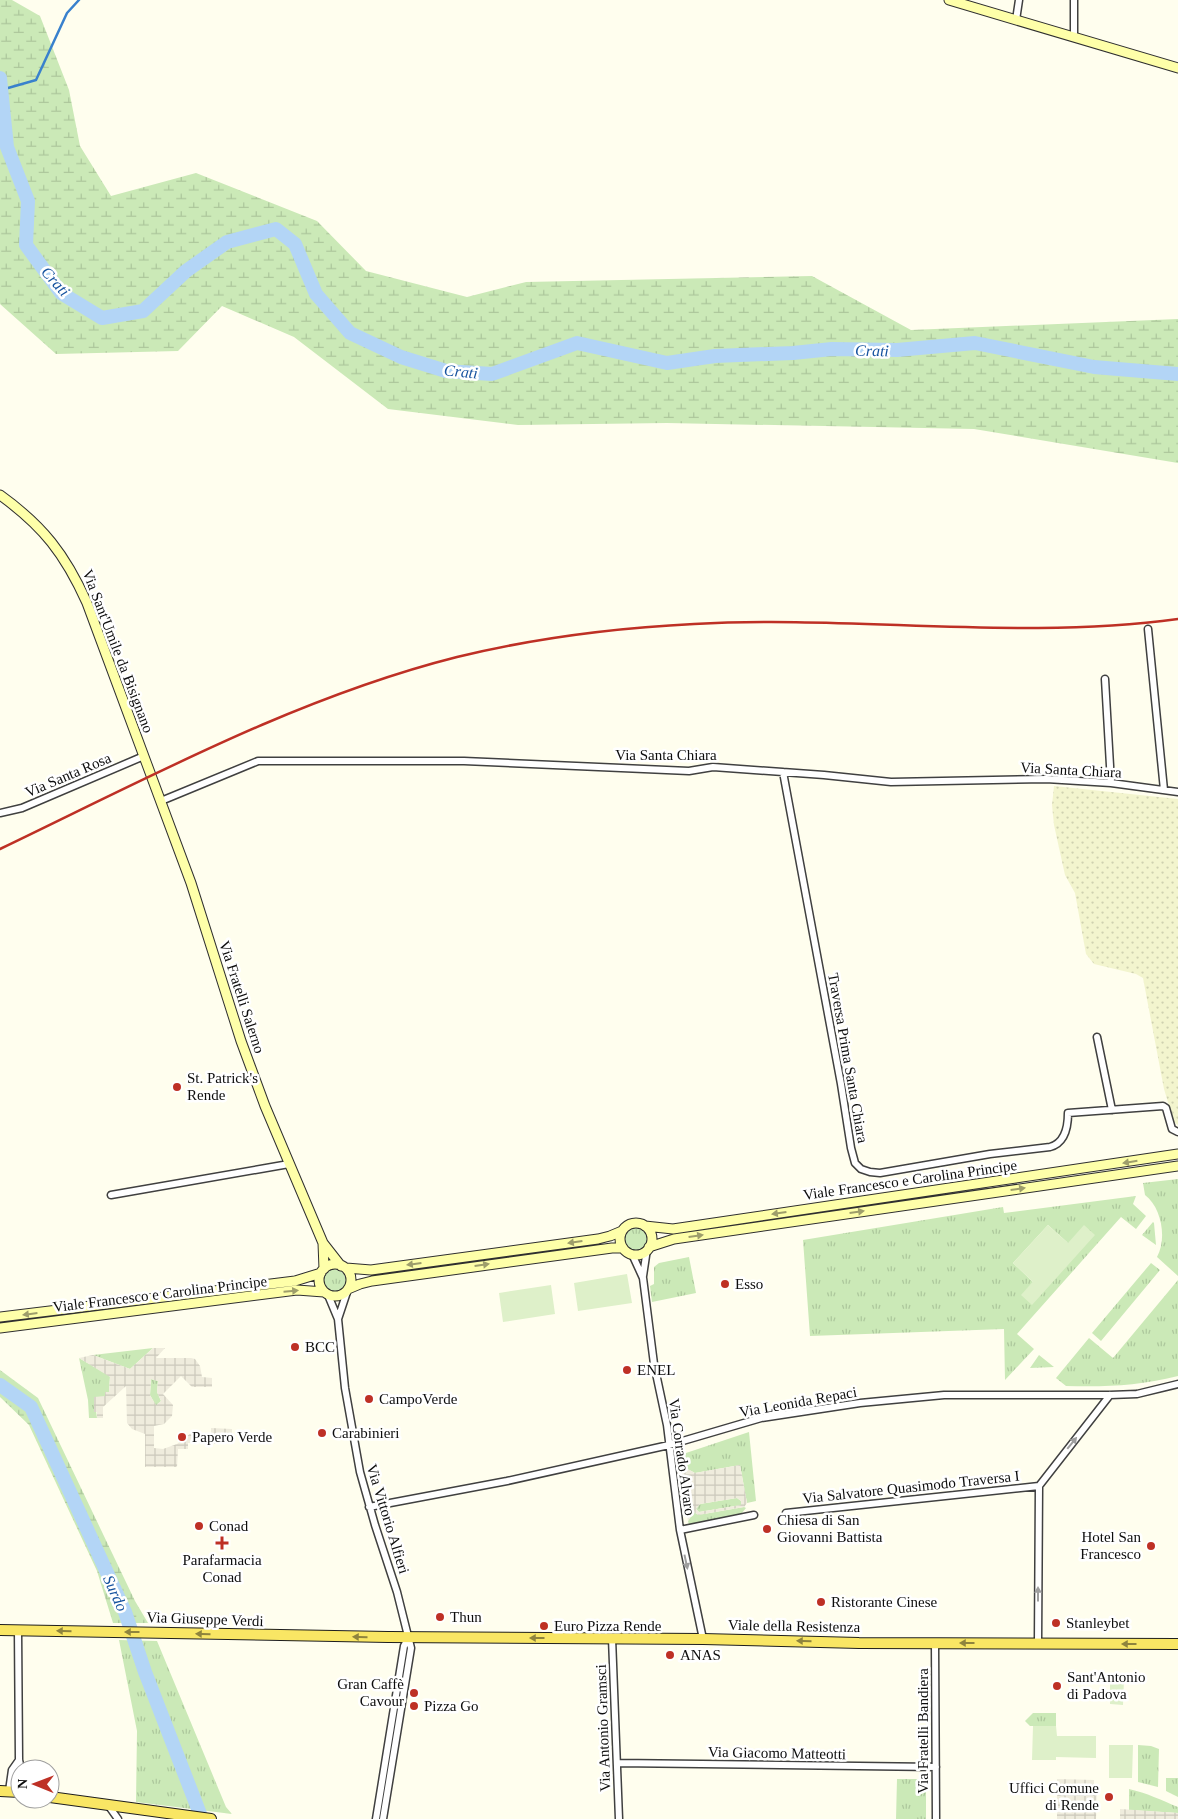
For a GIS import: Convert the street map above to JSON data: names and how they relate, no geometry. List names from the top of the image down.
{
  "streets": {
    "main road": ["Via Giuseppe Verdi", "Viale della Resistenza"],
    "street": [
      "Via Sant'Umile da Bisignano",
      "Via Santa Chiara",
      "Via Santa Rosa",
      "Via Fratelli Salerno",
      "Traversa Prima Santa Chiara",
      "Viale Francesco e Carolina Principe",
      "Via Leonida Repaci",
      "Via Corrado Alvaro",
      "Via Salvatore Quasimodo Traversa I",
      "Via Vittorio Alfieri",
      "Via Antonio Gramsci",
      "Via Fratelli Bandiera",
      "Via Giacomo Matteotti"
    ]
  },
  "crossings": [
    ["Via Sant'Umile da Bisignano", "Via Santa Rosa"],
    ["Via Sant'Umile da Bisignano", "Via Fratelli Salerno"],
    ["Via Santa Chiara", "Via Fratelli Salerno"],
    ["Via Santa Chiara", "Traversa Prima Santa Chiara"],
    ["Via Santa Rosa", "Via Fratelli Salerno"],
    ["Via Fratelli Salerno", "Viale Francesco e Carolina Principe"],
    ["Via Fratelli Salerno", "Via Vittorio Alfieri"],
    ["Viale Francesco e Carolina Principe", "Via Corrado Alvaro"],
    ["Viale Francesco e Carolina Principe", "Via Vittorio Alfieri"],
    ["Via Leonida Repaci", "Via Corrado Alvaro"],
    ["Via Leonida Repaci", "Via Vittorio Alfieri"],
    ["Via Corrado Alvaro", "Viale della Resistenza"],
    ["Via Vittorio Alfieri", "Via Giuseppe Verdi"],
    ["Via Vittorio Alfieri", "Viale della Resistenza"],
    ["Via Giuseppe Verdi", "Viale della Resistenza"],
    ["Viale della Resistenza", "Via Antonio Gramsci"],
    ["Viale della Resistenza", "Via Fratelli Bandiera"],
    ["Via Antonio Gramsci", "Via Giacomo Matteotti"],
    ["Via Fratelli Bandiera", "Via Giacomo Matteotti"]
  ],
  "one_way": ["Via Giuseppe Verdi", "Viale della Resistenza"],
  "water": ["Crati", "Surdo"],
  "places": {
    "other": [
      "St. Patrick's Rende",
      "Esso",
      "BCC",
      "ENEL",
      "CampoVerde",
      "Carabinieri",
      "Papero Verde",
      "Conad",
      "Chiesa di San Giovanni Battista",
      "Hotel San Francesco",
      "Ristorante Cinese",
      "Thun",
      "Stanleybet",
      "Euro Pizza Rende",
      "ANAS",
      "Sant'Antonio di Padova",
      "Gran Caffè Cavour",
      "Pizza Go",
      "Uffici Comune di Rende"
    ],
    "health": ["Parafarmacia Conad"]
  },
  "north": "left"
}
